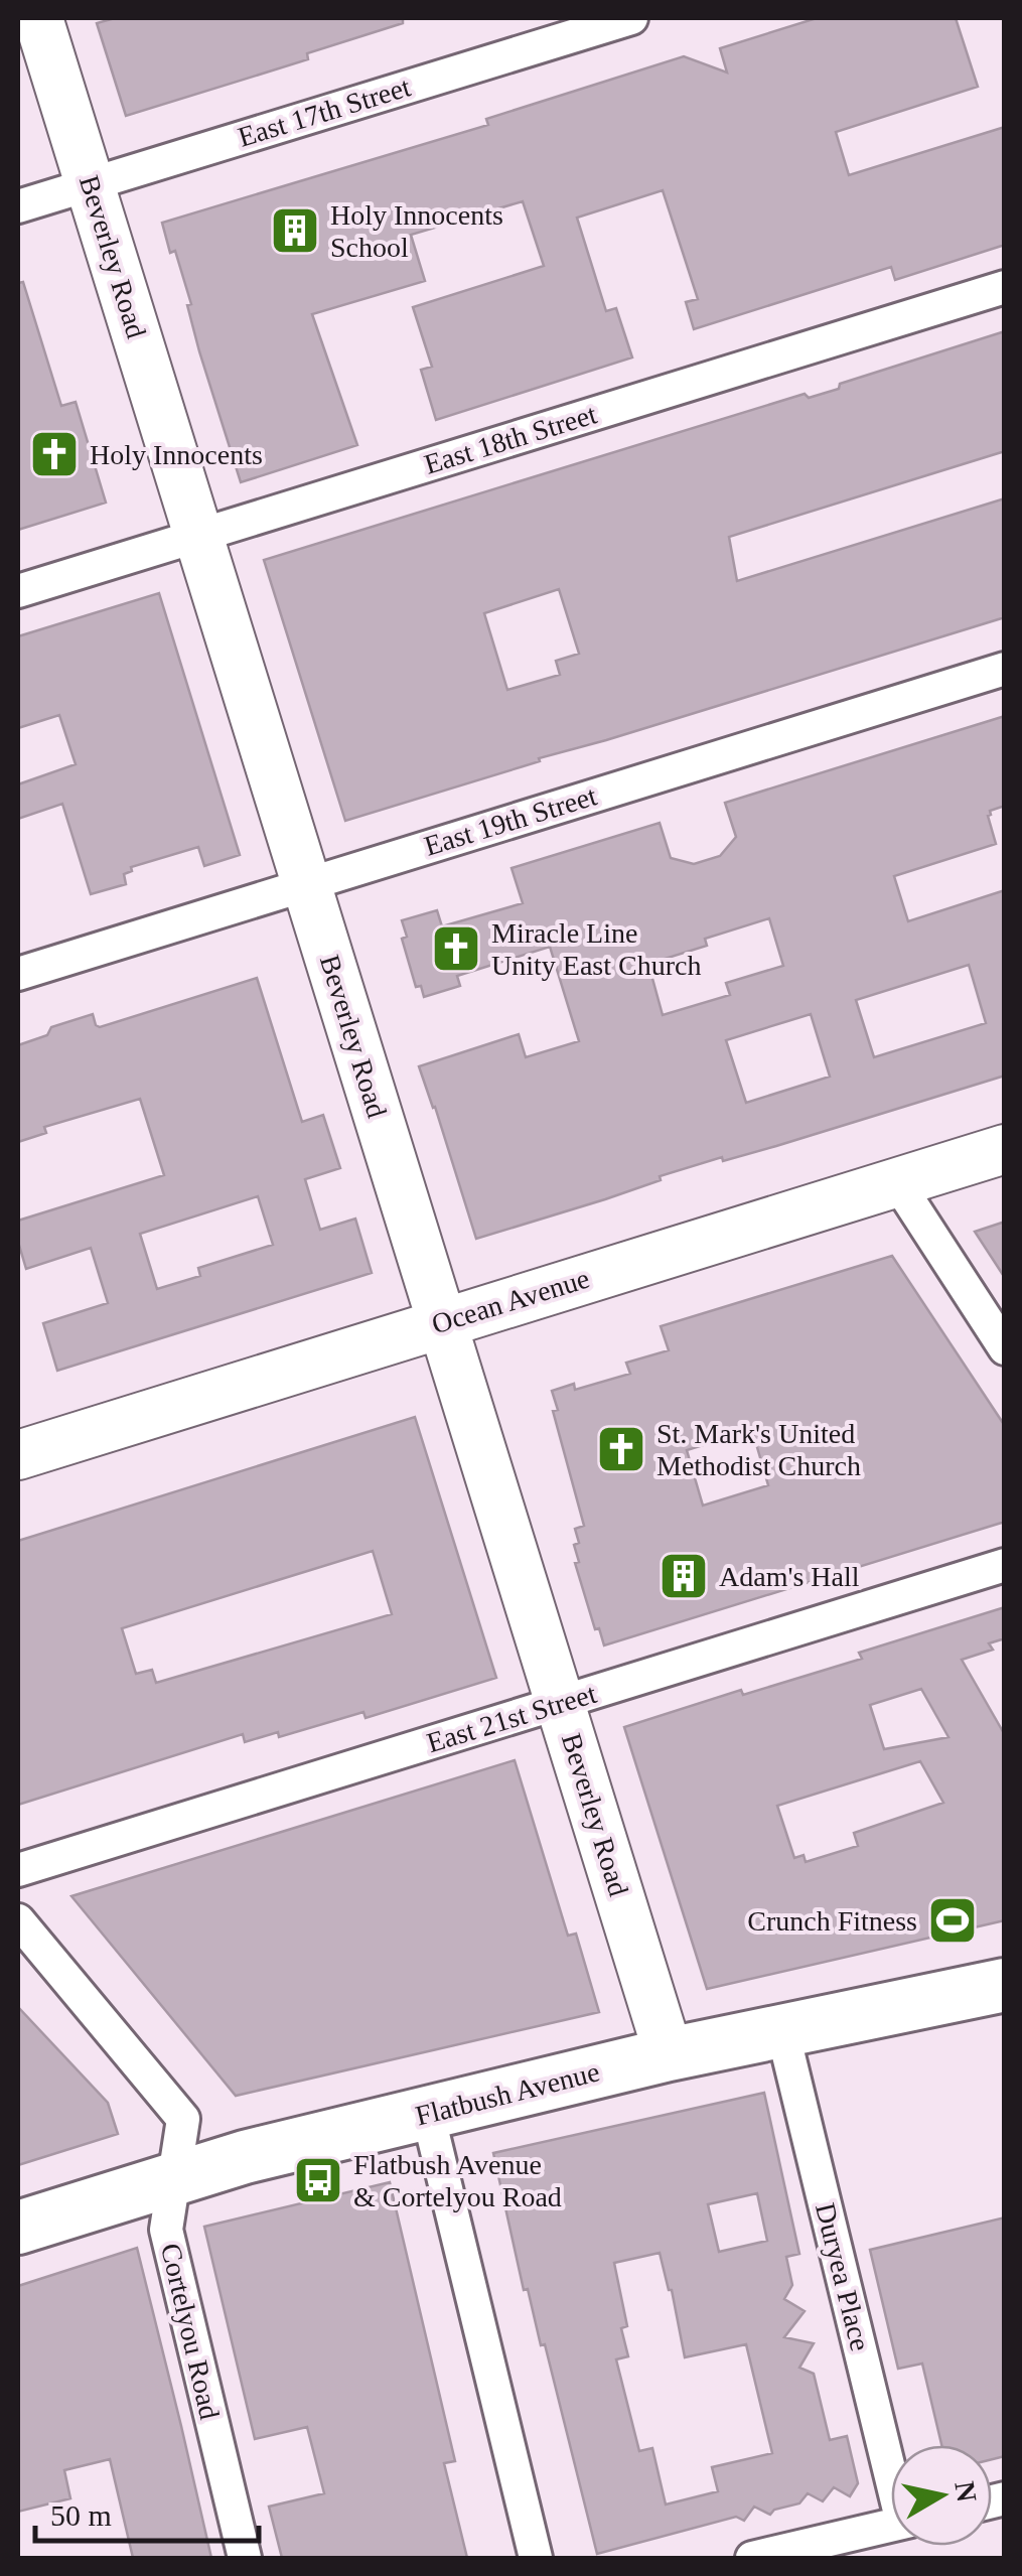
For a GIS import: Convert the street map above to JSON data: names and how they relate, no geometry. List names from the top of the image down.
{
  "streets": {
    "main road": ["Flatbush Avenue"],
    "street": [
      "East 17th Street",
      "Beverley Road",
      "East 18th Street",
      "East 19th Street",
      "Ocean Avenue",
      "East 21st Street",
      "Duryea Place",
      "Cortelyou Road"
    ]
  },
  "crossings": [
    ["East 17th Street", "Beverley Road"],
    ["Beverley Road", "East 18th Street"],
    ["Beverley Road", "East 19th Street"],
    ["Beverley Road", "Ocean Avenue"],
    ["Beverley Road", "East 21st Street"],
    ["Beverley Road", "Flatbush Avenue"],
    ["Flatbush Avenue", "Duryea Place"],
    ["Flatbush Avenue", "Cortelyou Road"]
  ],
  "places": {
    "building": ["Holy Innocents School", "Adam's Hall"],
    "church": ["Holy Innocents", "Miracle Line Unity East Church", "St. Mark's United Methodist Church"],
    "sports": ["Crunch Fitness"],
    "bus stop": ["Flatbush Avenue & Cortelyou Road"]
  },
  "scale_bar": "50 m",
  "north": "right"
}
